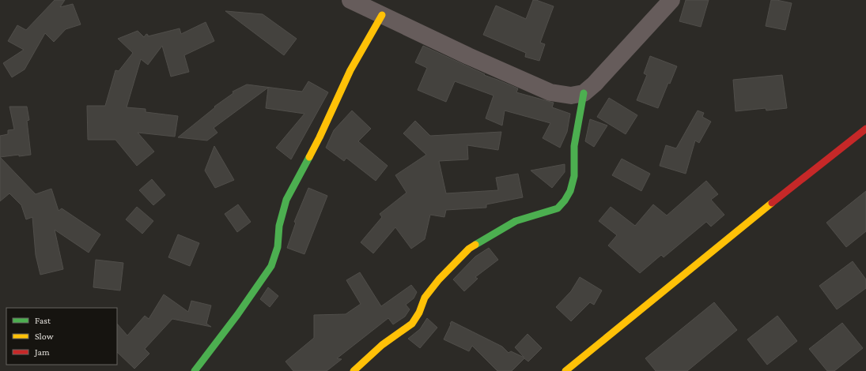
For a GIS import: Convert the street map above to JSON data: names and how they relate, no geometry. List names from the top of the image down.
{
  "legend": ["Fast", "Slow", "Jam"]
}
